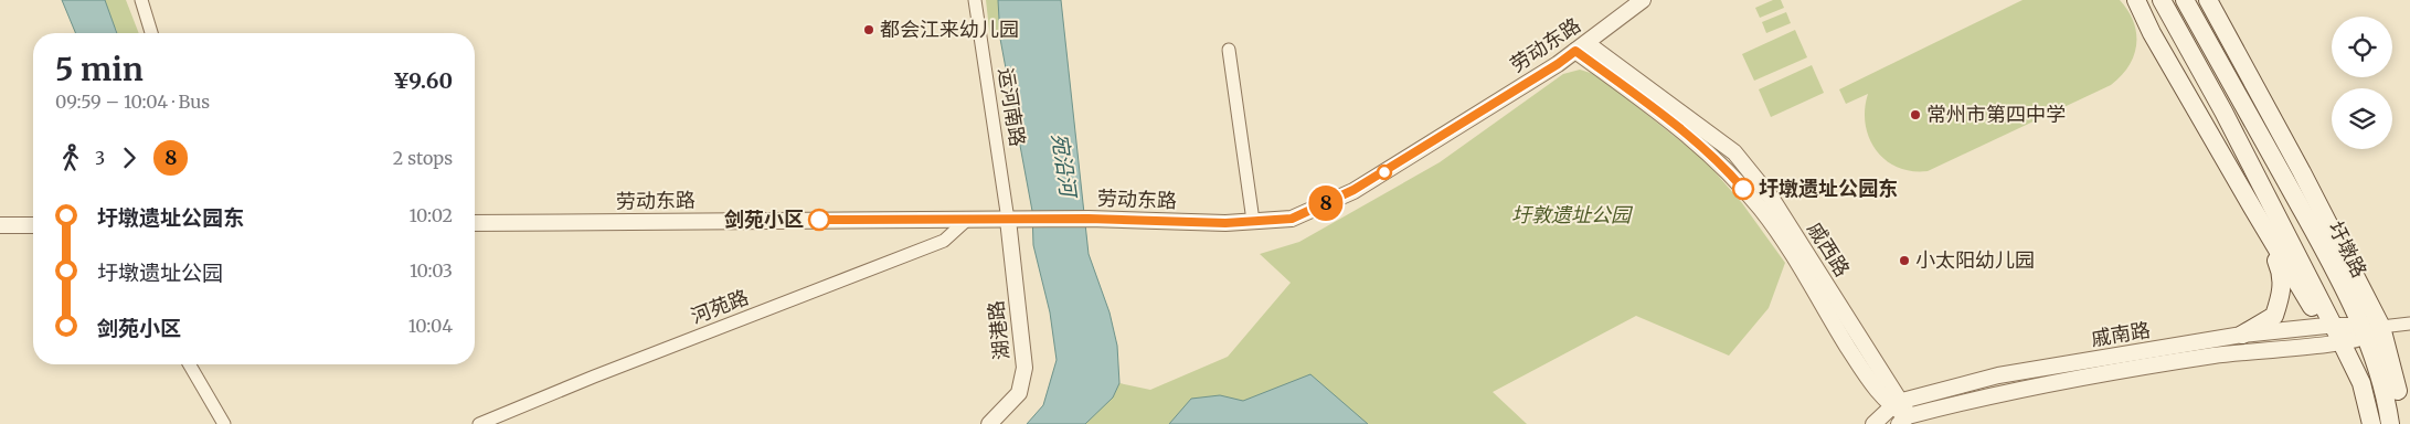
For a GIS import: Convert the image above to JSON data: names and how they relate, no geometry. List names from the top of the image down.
{
  "streets": {
    "main road": ["圩墩路"],
    "street": [
      "劳动东路",
      "运河南路",
      "戚西路",
      "河苑路",
      "湖港路",
      "戚南路"
    ]
  },
  "crossings": [
    ["劳动东路", "运河南路"],
    ["劳动东路", "戚西路"],
    ["劳动东路", "河苑路"],
    ["劳动东路", "湖港路"],
    ["运河南路", "湖港路"],
    ["戚西路", "戚南路"],
    ["圩墩路", "戚南路"]
  ],
  "water": ["宛沿河"],
  "parks": ["圩敦遗址公园"],
  "places": [
    "都会江来幼儿园",
    "常州市第四中学",
    "圩墩遗址公园东",
    "剑苑小区",
    "小太阳幼儿园"
  ],
  "lines": ["bus line 8"],
  "page": {
    "on_map": "8",
    "heading": ["5 min", "09:59 – 10:04 · Bus", "¥9.60"],
    "legs": ["3", "8", "2 stops"],
    "list": [
      {
        "name": "圩墩遗址公园东",
        "value": "10:02"
      },
      {
        "name": "圩墩遗址公园",
        "value": "10:03"
      },
      {
        "name": "剑苑小区",
        "value": "10:04"
      }
    ]
  }
}
